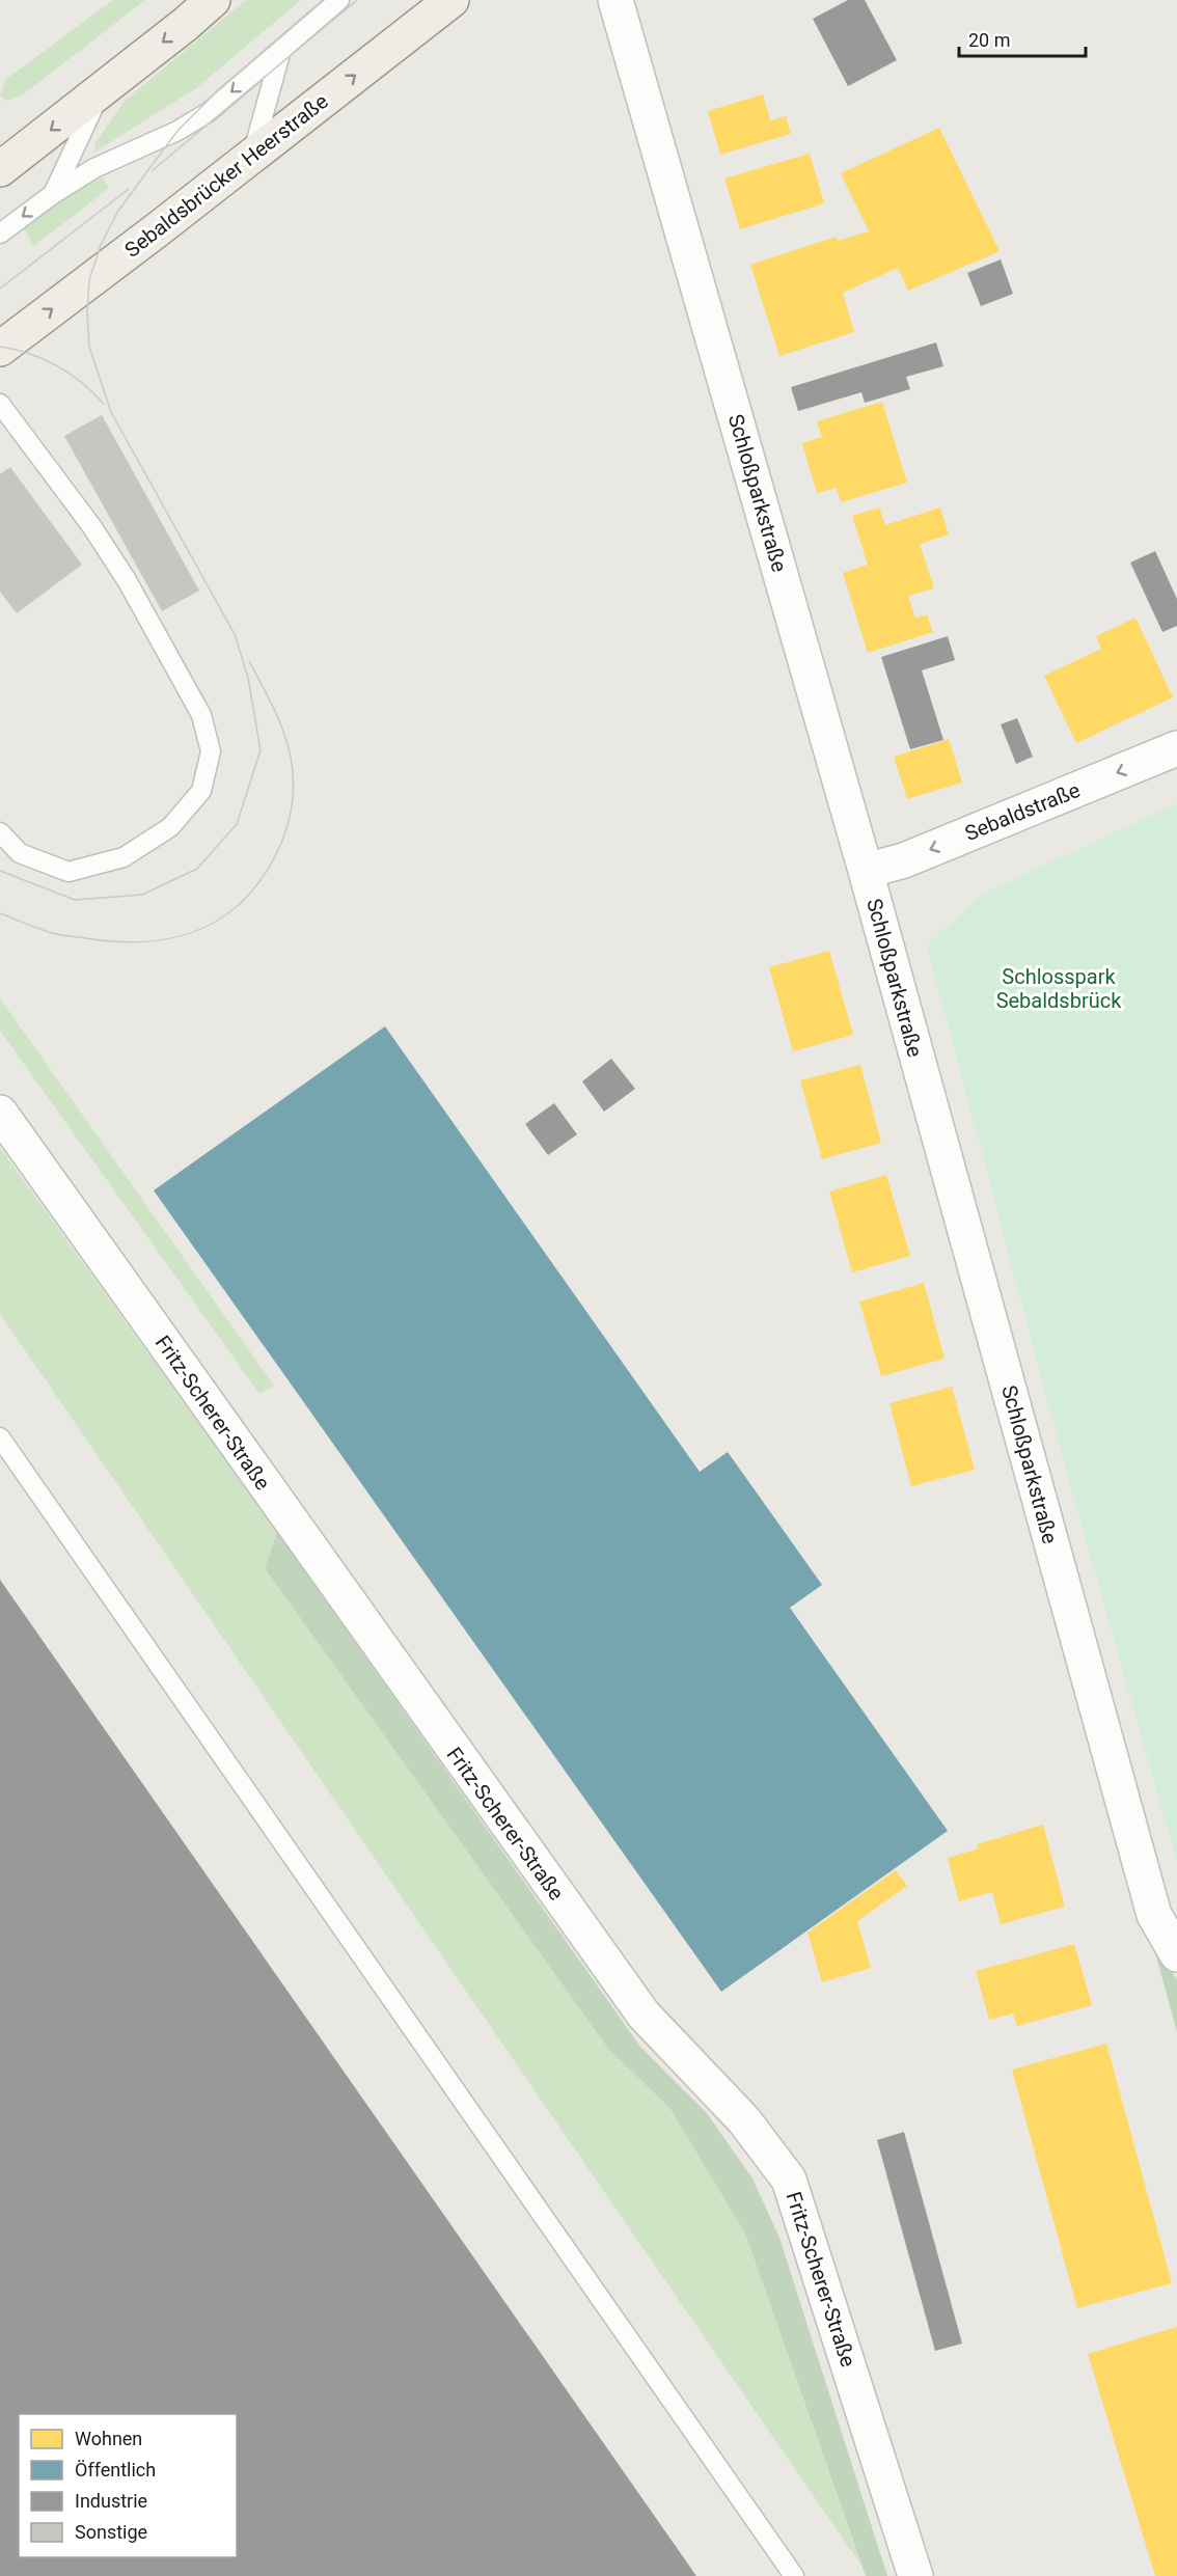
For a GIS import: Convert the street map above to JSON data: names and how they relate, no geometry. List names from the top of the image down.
{
  "streets": {
    "main road": ["Sebaldsbrücker Heerstraße"],
    "street": ["Schloßparkstraße", "Sebaldstraße", "Fritz-Scherer-Straße"]
  },
  "crossings": [
    ["Schloßparkstraße", "Sebaldstraße"]
  ],
  "one_way": ["Sebaldstraße"],
  "parks": ["Schlosspark Sebaldsbrück"],
  "legend": [
    "Wohnen",
    "Öffentlich",
    "Industrie",
    "Sonstige"
  ],
  "scale_bar": "20 m"
}
